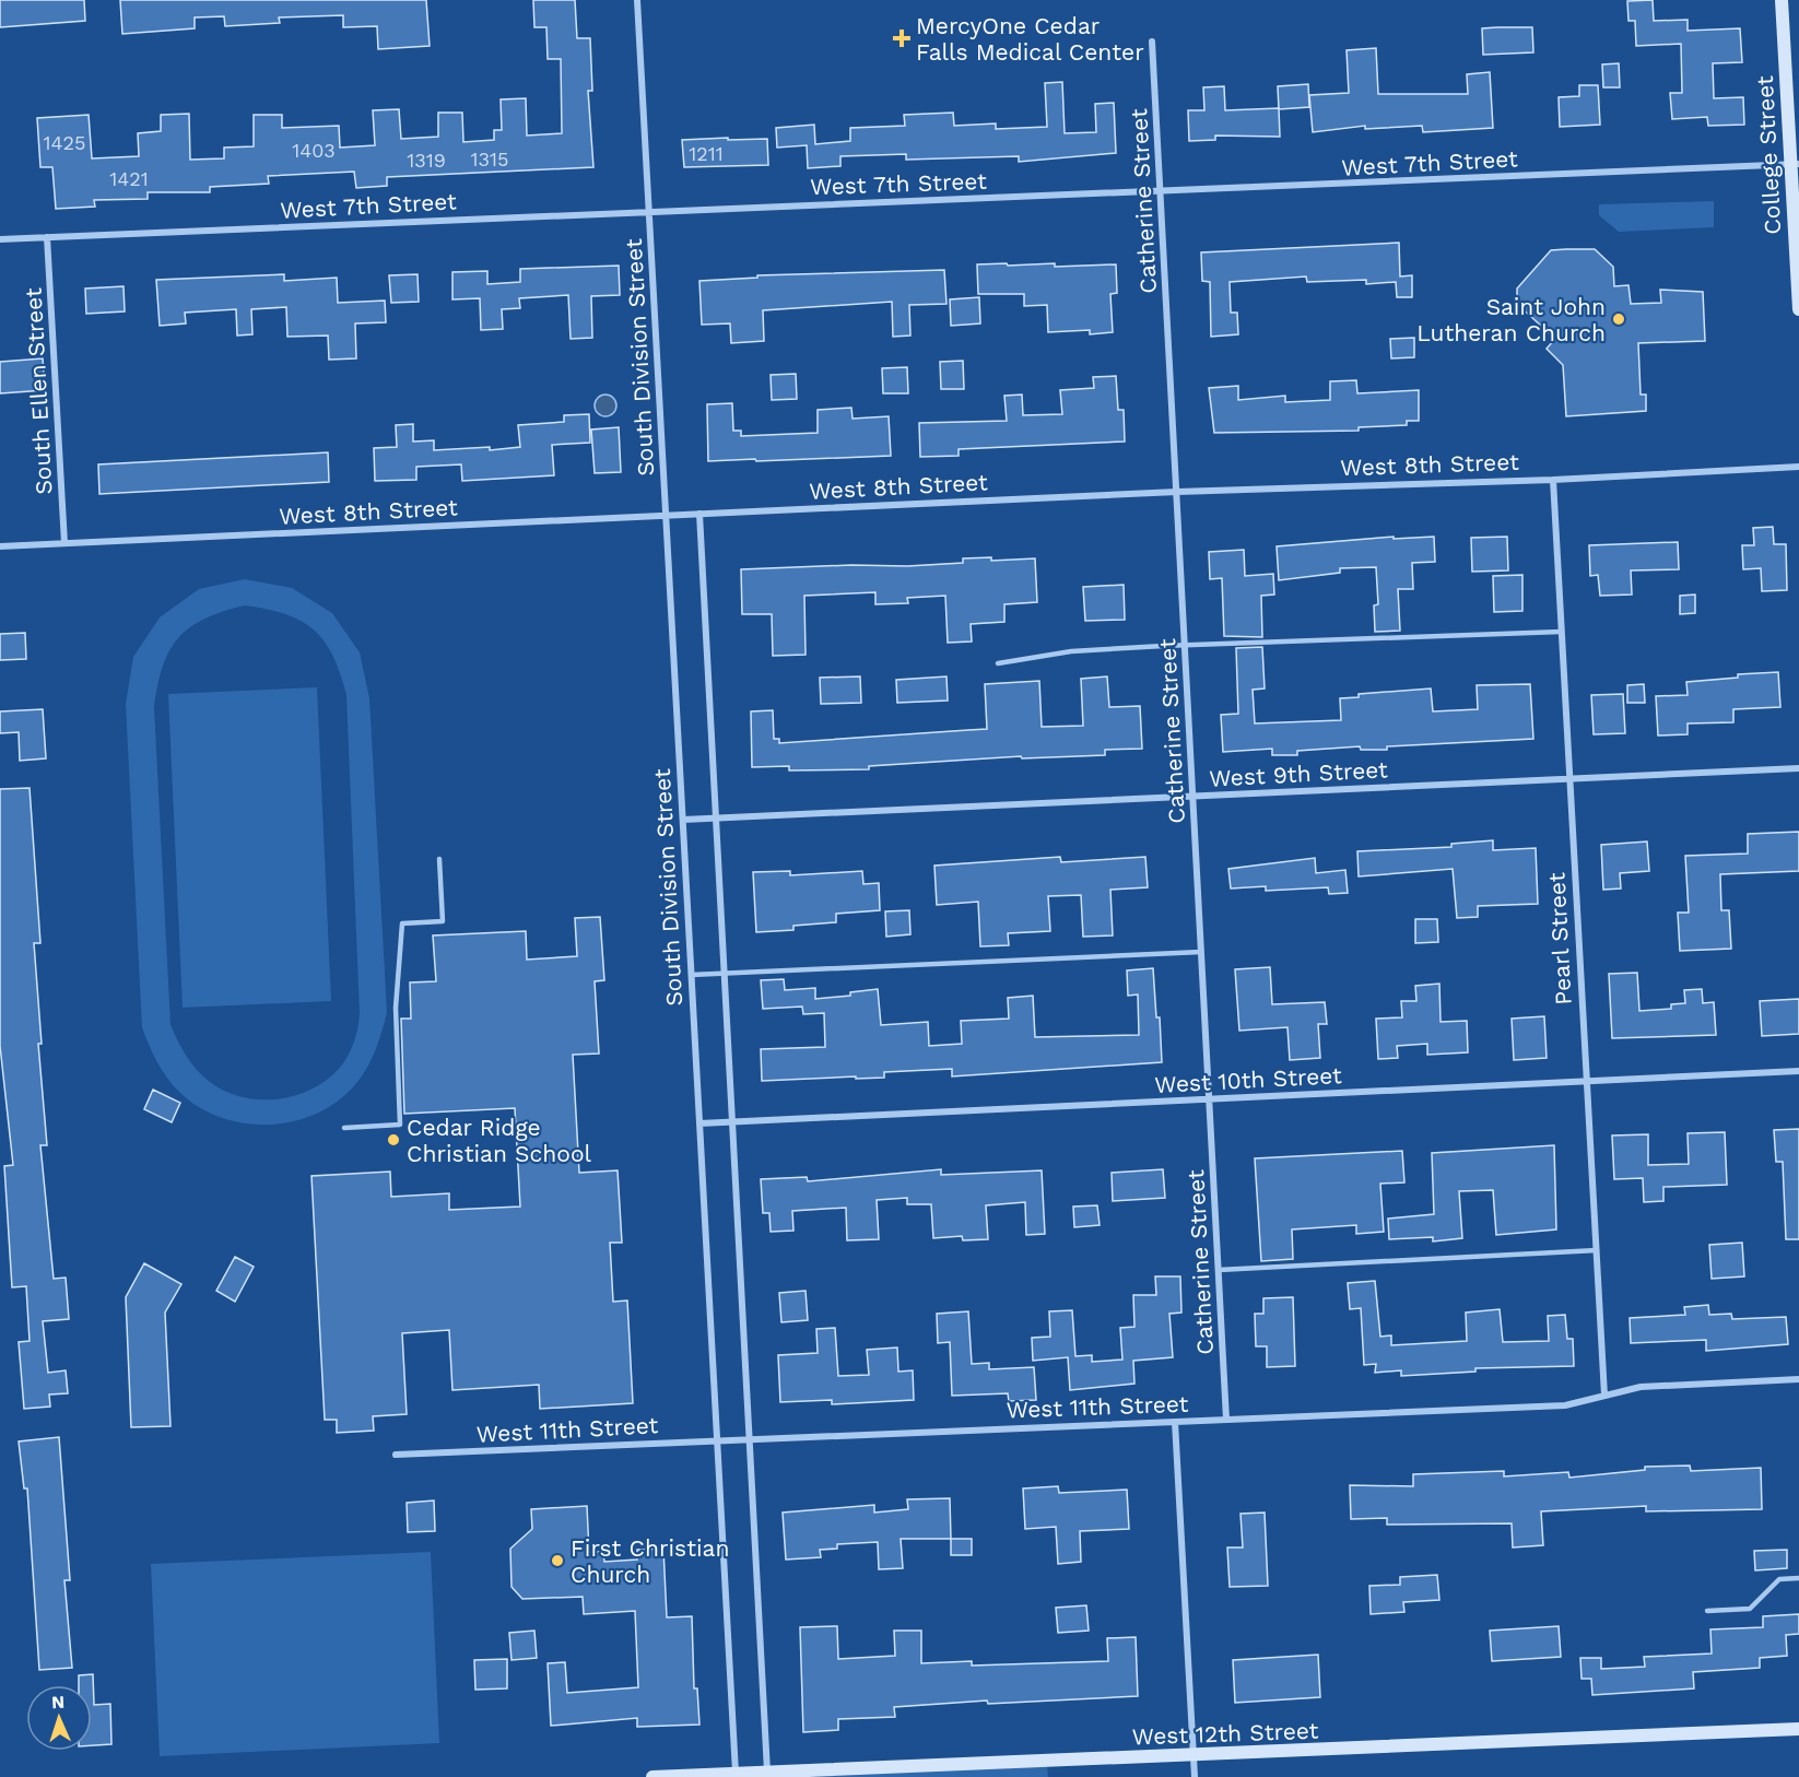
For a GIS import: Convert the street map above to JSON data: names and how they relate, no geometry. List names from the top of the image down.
{
  "streets": {
    "main road": ["College Street", "West 12th Street"],
    "street": [
      "West 7th Street",
      "Catherine Street",
      "South Division Street",
      "South Ellen Street",
      "West 8th Street",
      "West 9th Street",
      "Pearl Street",
      "West 10th Street",
      "West 11th Street"
    ]
  },
  "crossings": [
    ["College Street", "West 7th Street"],
    ["West 7th Street", "Catherine Street"],
    ["West 7th Street", "South Division Street"],
    ["West 7th Street", "South Ellen Street"],
    ["Catherine Street", "West 8th Street"],
    ["Catherine Street", "West 9th Street"],
    ["Catherine Street", "West 10th Street"],
    ["Catherine Street", "West 11th Street"],
    ["South Division Street", "West 8th Street"],
    ["South Division Street", "West 9th Street"],
    ["South Division Street", "West 10th Street"],
    ["South Division Street", "West 11th Street"],
    ["South Division Street", "West 12th Street"],
    ["South Ellen Street", "West 8th Street"],
    ["West 8th Street", "Pearl Street"],
    ["West 9th Street", "Pearl Street"],
    ["Pearl Street", "West 10th Street"],
    ["Pearl Street", "West 11th Street"]
  ],
  "places": {
    "health": ["MercyOne Cedar Falls Medical Center"],
    "other": ["Saint John Lutheran Church", "Cedar Ridge Christian School", "First Christian Church"]
  },
  "house_numbers": [
    "1425",
    "1403",
    "1211",
    "1315",
    "1319",
    "1421"
  ],
  "north": "top"
}
